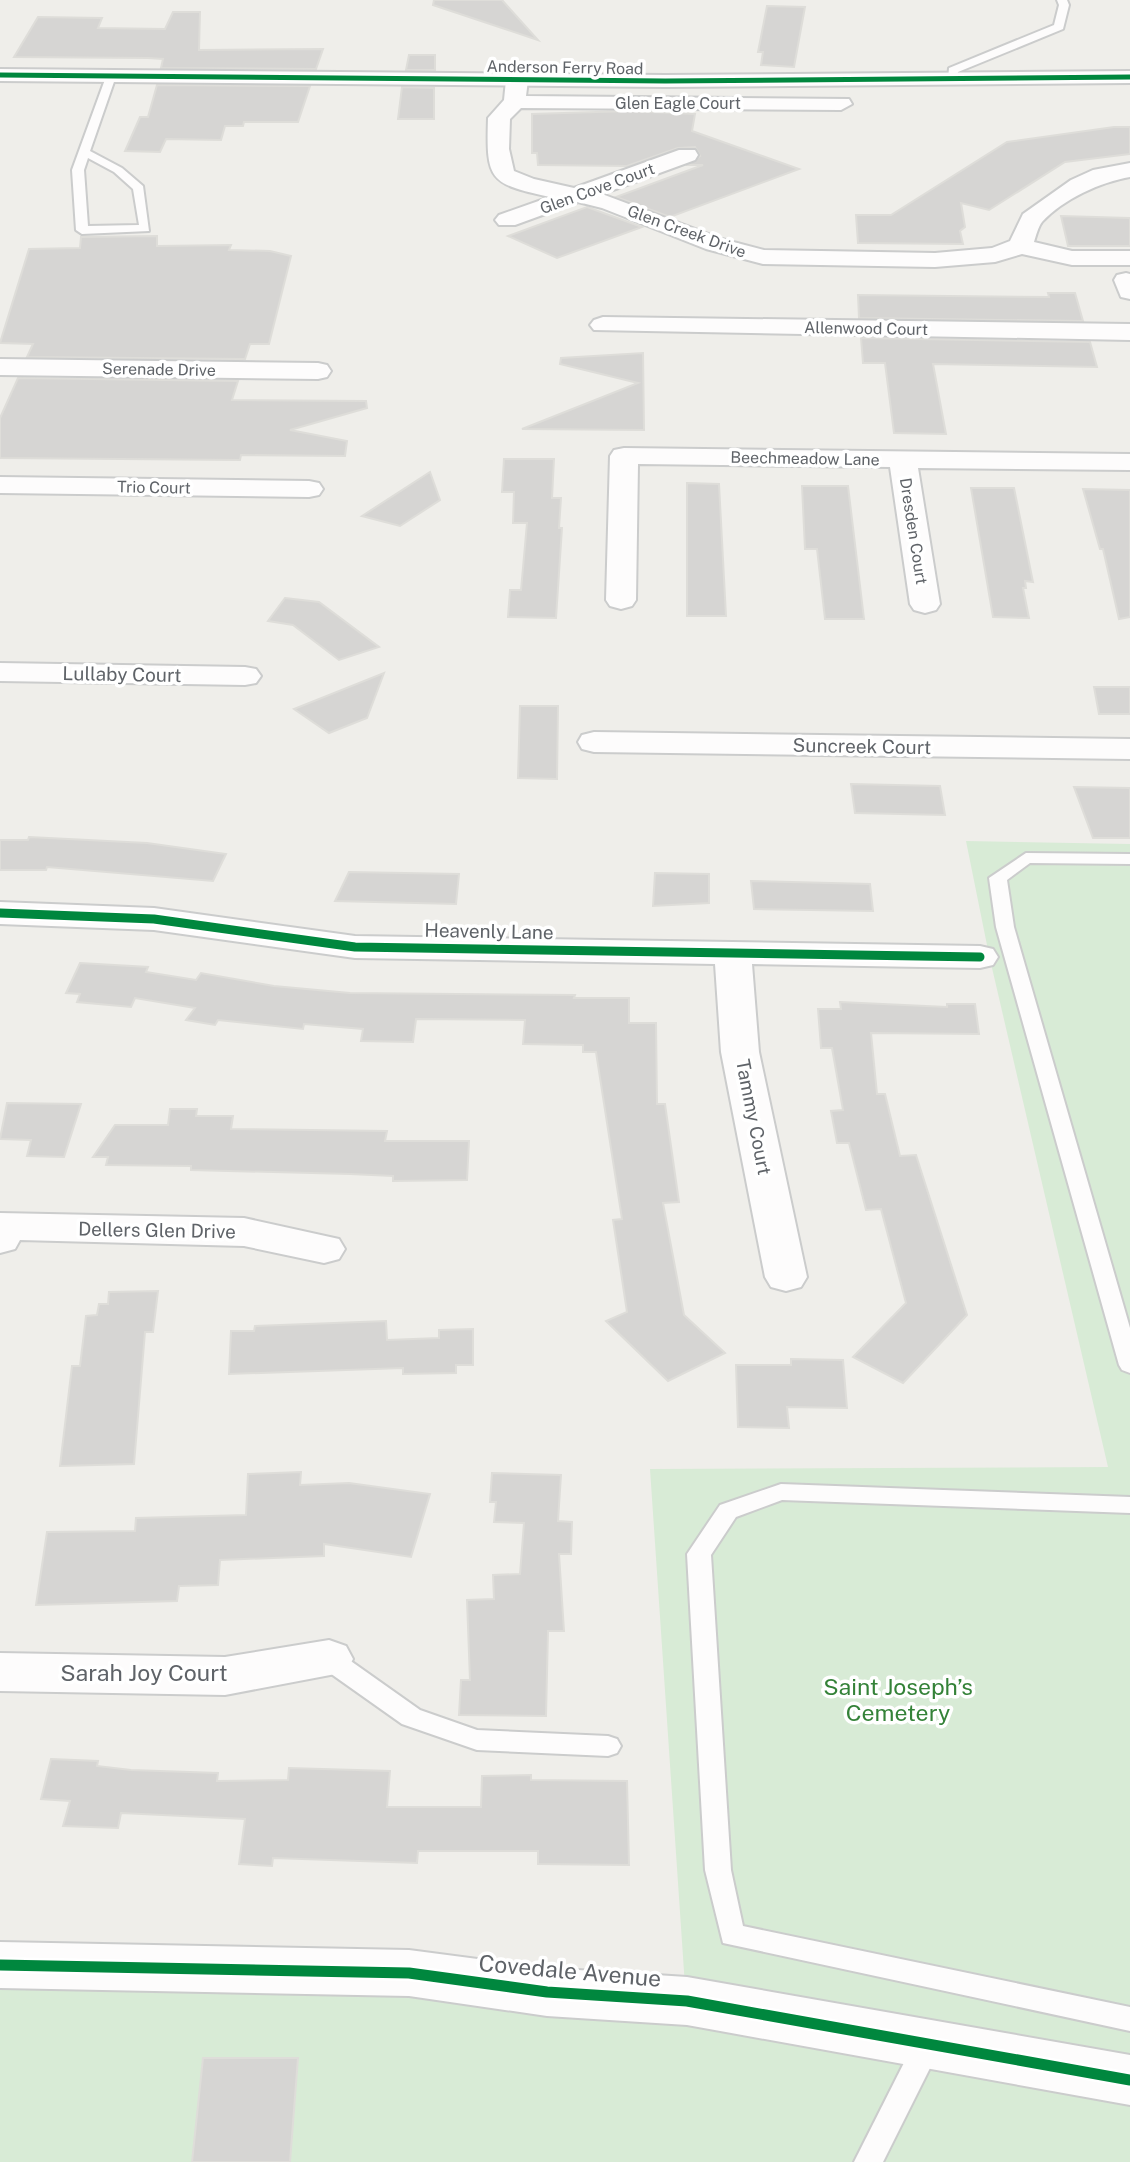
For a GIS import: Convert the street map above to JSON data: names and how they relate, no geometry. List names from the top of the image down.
{
  "streets": {
    "street": [
      "Anderson Ferry Road",
      "Glen Eagle Court",
      "Glen Cove Court",
      "Glen Creek Drive",
      "Allenwood Court",
      "Serenade Drive",
      "Beechmeadow Lane",
      "Trio Court",
      "Dresden Court",
      "Lullaby Court",
      "Suncreek Court",
      "Heavenly Lane",
      "Tammy Court",
      "Dellers Glen Drive",
      "Sarah Joy Court",
      "Covedale Avenue"
    ]
  },
  "crossings": [
    ["Anderson Ferry Road", "Glen Eagle Court"],
    ["Anderson Ferry Road", "Glen Creek Drive"],
    ["Glen Eagle Court", "Glen Creek Drive"],
    ["Glen Cove Court", "Glen Creek Drive"],
    ["Beechmeadow Lane", "Dresden Court"],
    ["Heavenly Lane", "Tammy Court"]
  ],
  "parks": ["Saint Joseph’s Cemetery"]
}
